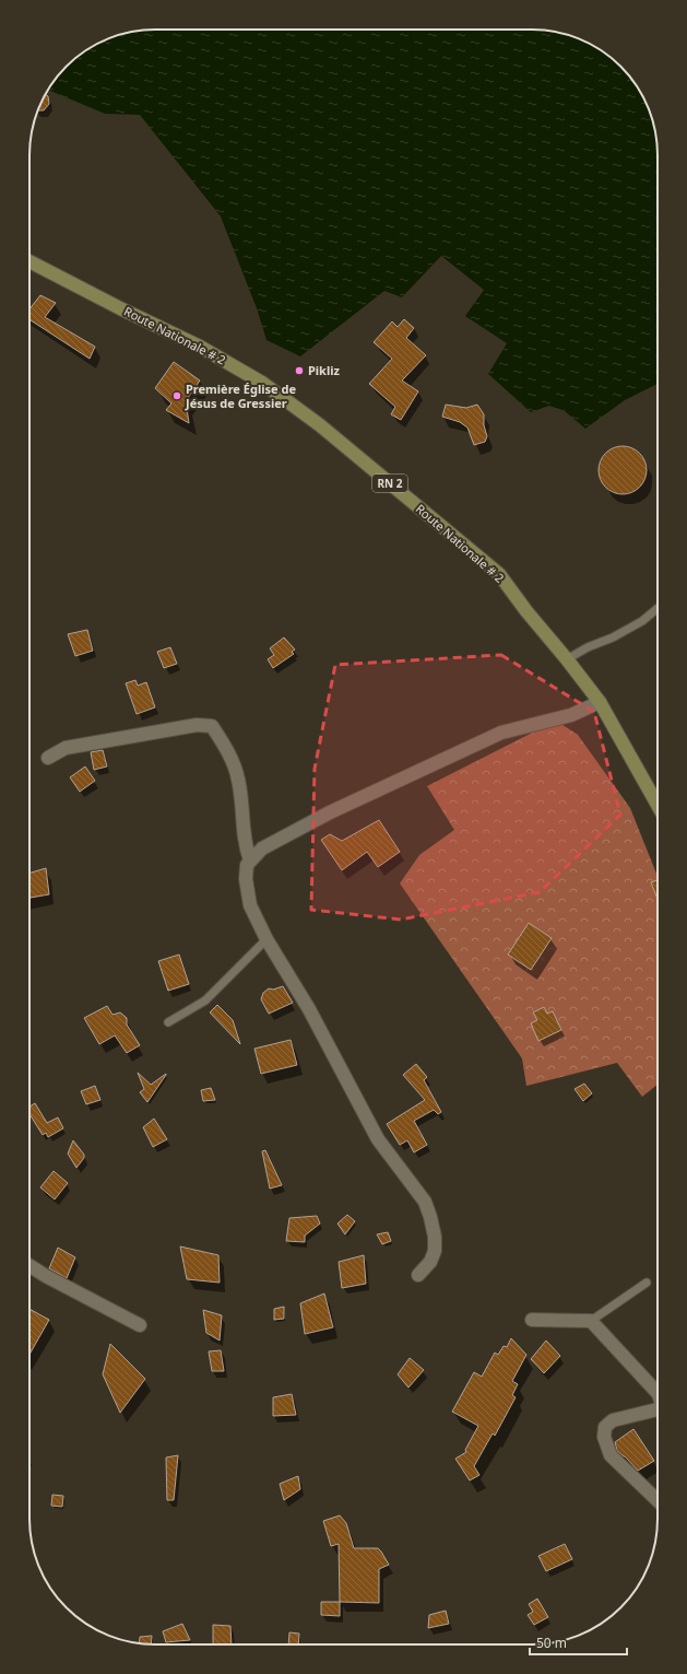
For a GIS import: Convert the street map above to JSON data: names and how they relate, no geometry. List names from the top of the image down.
{
  "streets": {
    "main road": ["Route Nationale # 2", "RN 2"]
  },
  "places": ["Pikliz", "Première Église de Jésus de Gressier"],
  "scale_bar": "50 m"
}
